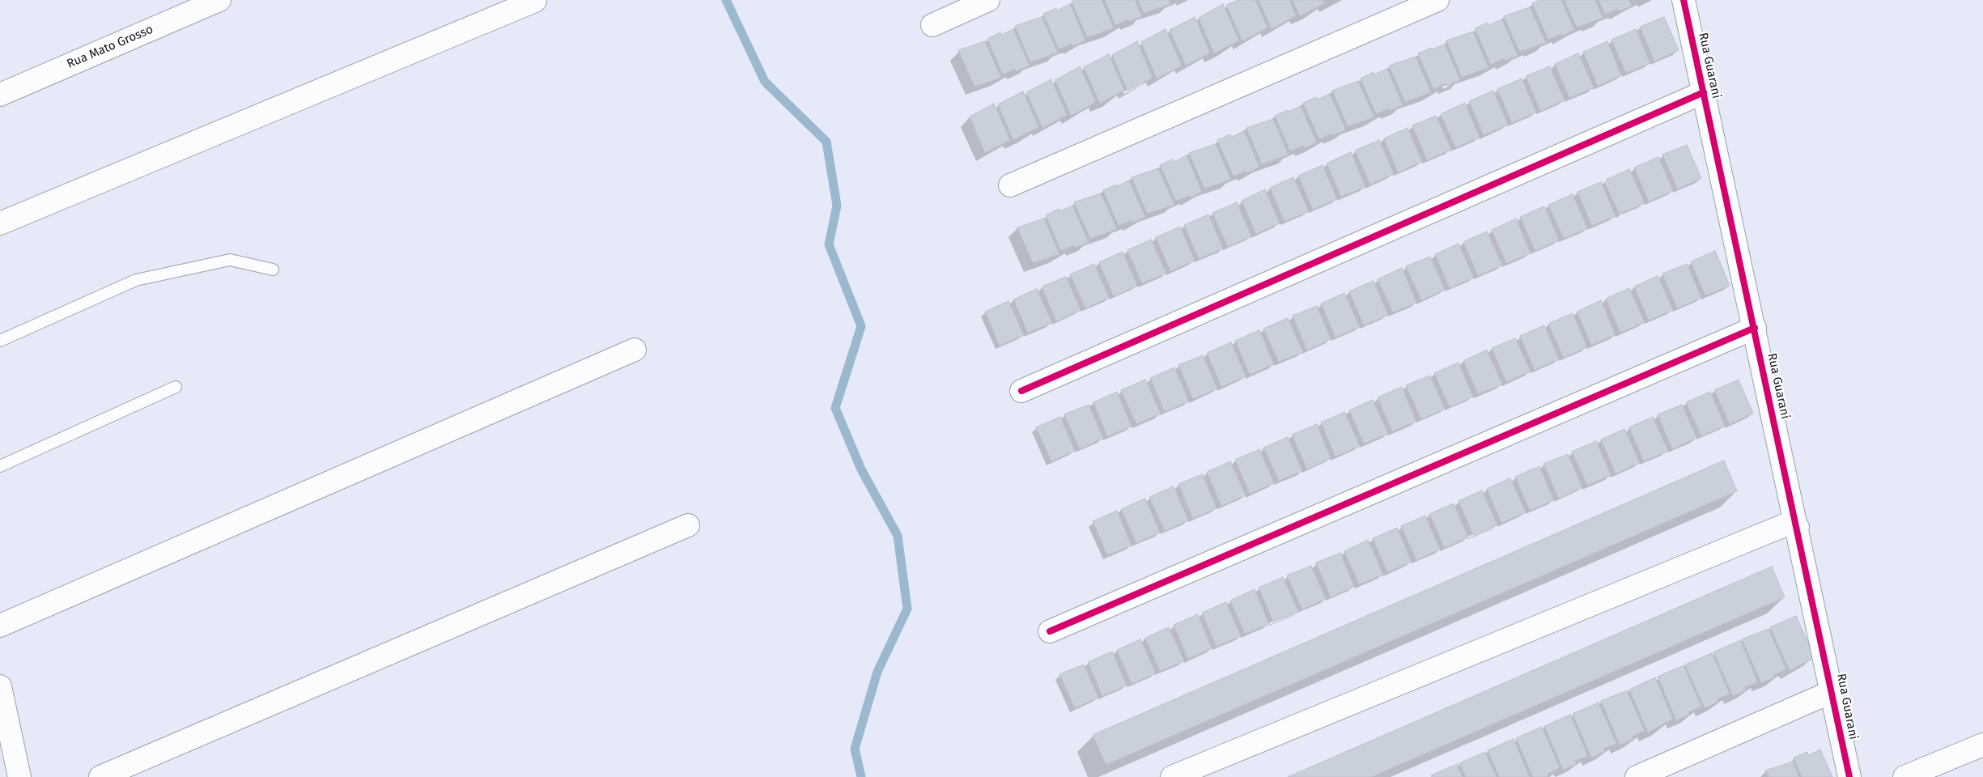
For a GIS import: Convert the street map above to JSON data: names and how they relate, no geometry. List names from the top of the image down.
{
  "streets": {
    "street": ["Rua Mato Grosso", "Rua Guarani"]
  }
}
